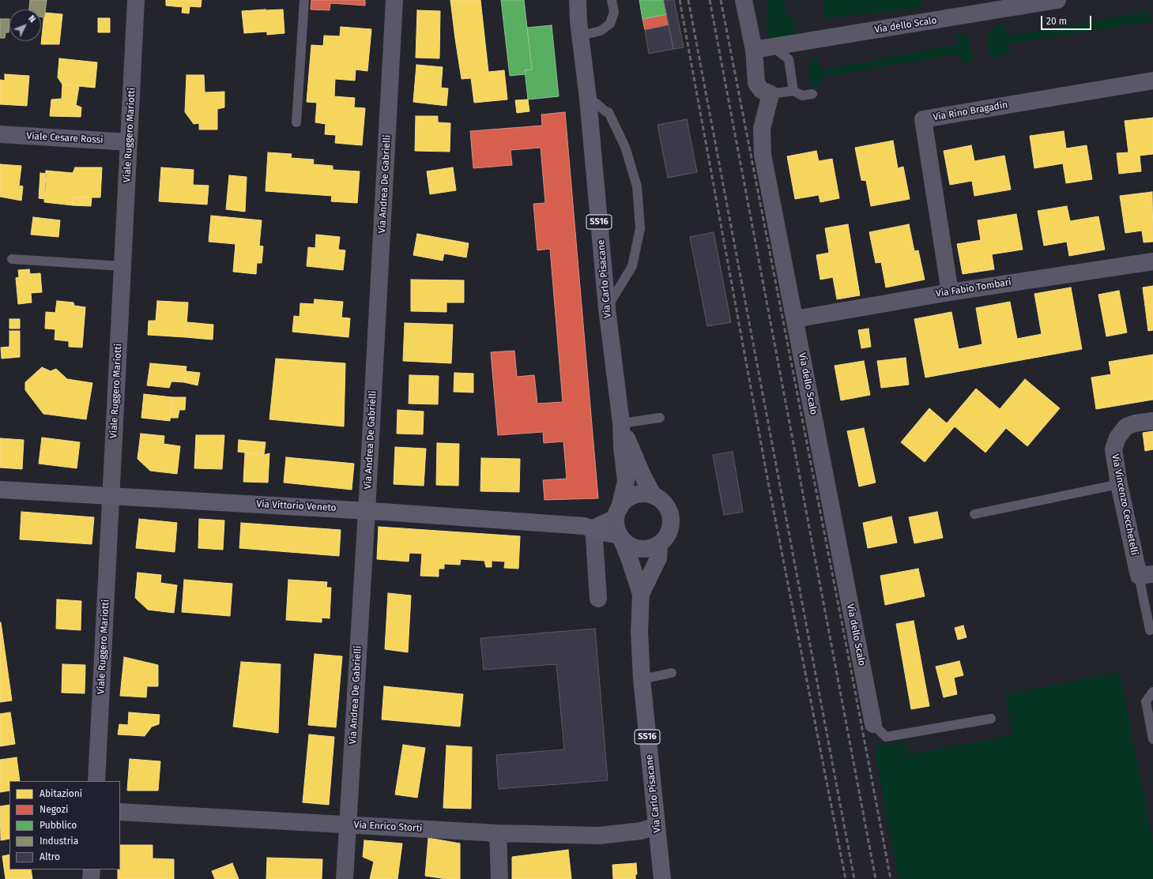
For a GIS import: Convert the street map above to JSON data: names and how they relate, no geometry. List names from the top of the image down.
{
  "streets": {
    "main road": ["SS16", "Via Carlo Pisacane"],
    "street": [
      "Via dello Scalo",
      "Via Rino Bragadin",
      "Viale Ruggero Mariotti",
      "Viale Cesare Rossi",
      "Via Andrea De Gabrielli",
      "Via Fabio Tombari",
      "Via Vincenzo Cecchetelli",
      "Via Vittorio Veneto",
      "Via Enrico Storti"
    ]
  },
  "crossings": [
    ["Via dello Scalo", "Via Fabio Tombari"],
    ["Via Rino Bragadin", "Via Fabio Tombari"],
    ["Viale Ruggero Mariotti", "Viale Cesare Rossi"],
    ["Viale Ruggero Mariotti", "Via Vittorio Veneto"],
    ["Via Andrea De Gabrielli", "Via Vittorio Veneto"],
    ["Via Andrea De Gabrielli", "Via Enrico Storti"],
    ["Via Carlo Pisacane", "Via Vittorio Veneto"],
    ["Via Carlo Pisacane", "Via Enrico Storti"]
  ],
  "legend": [
    "Abitazioni",
    "Negozi",
    "Pubblico",
    "Industria",
    "Altro"
  ],
  "scale_bar": "20 m",
  "north": "top right"
}
